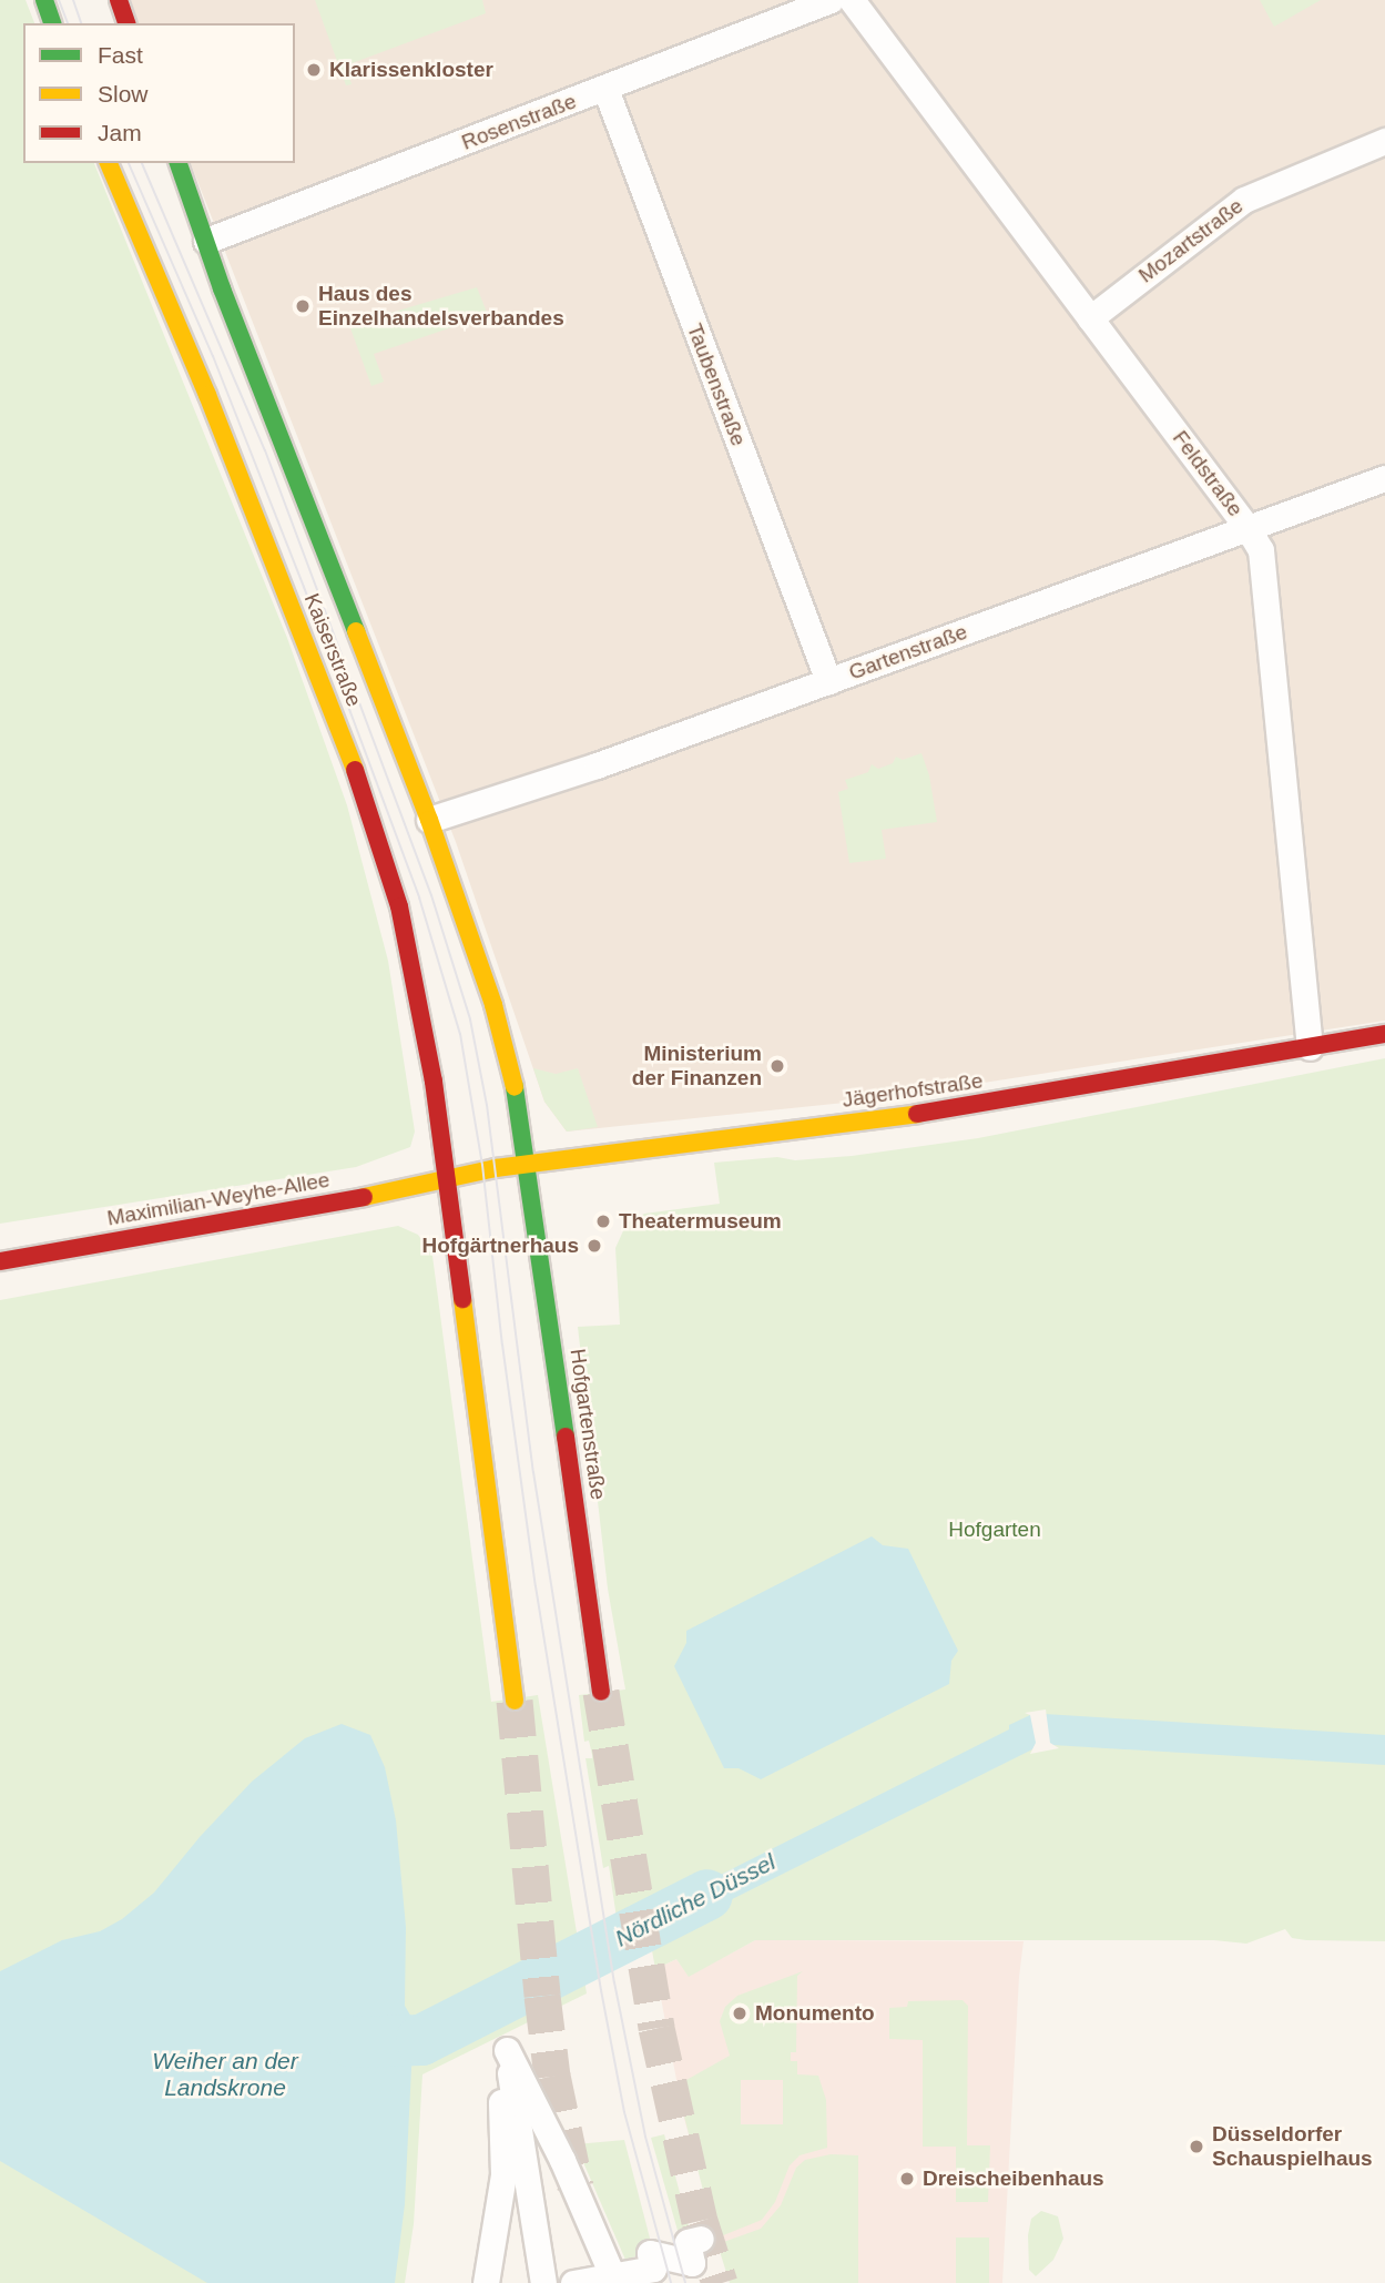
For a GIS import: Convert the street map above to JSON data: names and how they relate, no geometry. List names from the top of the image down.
{
  "streets": {
    "main road": [
      "Kaiserstraße",
      "Jägerhofstraße",
      "Maximilian-Weyhe-Allee",
      "Hofgartenstraße"
    ],
    "street": [
      "Rosenstraße",
      "Mozartstraße",
      "Taubenstraße",
      "Feldstraße",
      "Gartenstraße"
    ]
  },
  "crossings": [
    ["Rosenstraße", "Taubenstraße"],
    ["Rosenstraße", "Kaiserstraße"],
    ["Mozartstraße", "Feldstraße"],
    ["Taubenstraße", "Gartenstraße"],
    ["Feldstraße", "Gartenstraße"],
    ["Feldstraße", "Jägerhofstraße"],
    ["Kaiserstraße", "Gartenstraße"],
    ["Kaiserstraße", "Jägerhofstraße"],
    ["Kaiserstraße", "Maximilian-Weyhe-Allee"],
    ["Kaiserstraße", "Hofgartenstraße"],
    ["Jägerhofstraße", "Maximilian-Weyhe-Allee"],
    ["Jägerhofstraße", "Hofgartenstraße"]
  ],
  "water": ["Nördliche Düssel", "Weiher an der Landskrone"],
  "parks": ["Hofgarten"],
  "places": [
    "Klarissenkloster",
    "Haus des Einzelhandelsverbandes",
    "Ministerium der Finanzen",
    "Theatermuseum",
    "Hofgärtnerhaus",
    "Monumento",
    "Düsseldorfer Schauspielhaus",
    "Dreischeibenhaus"
  ],
  "legend": ["Fast", "Slow", "Jam"]
}
